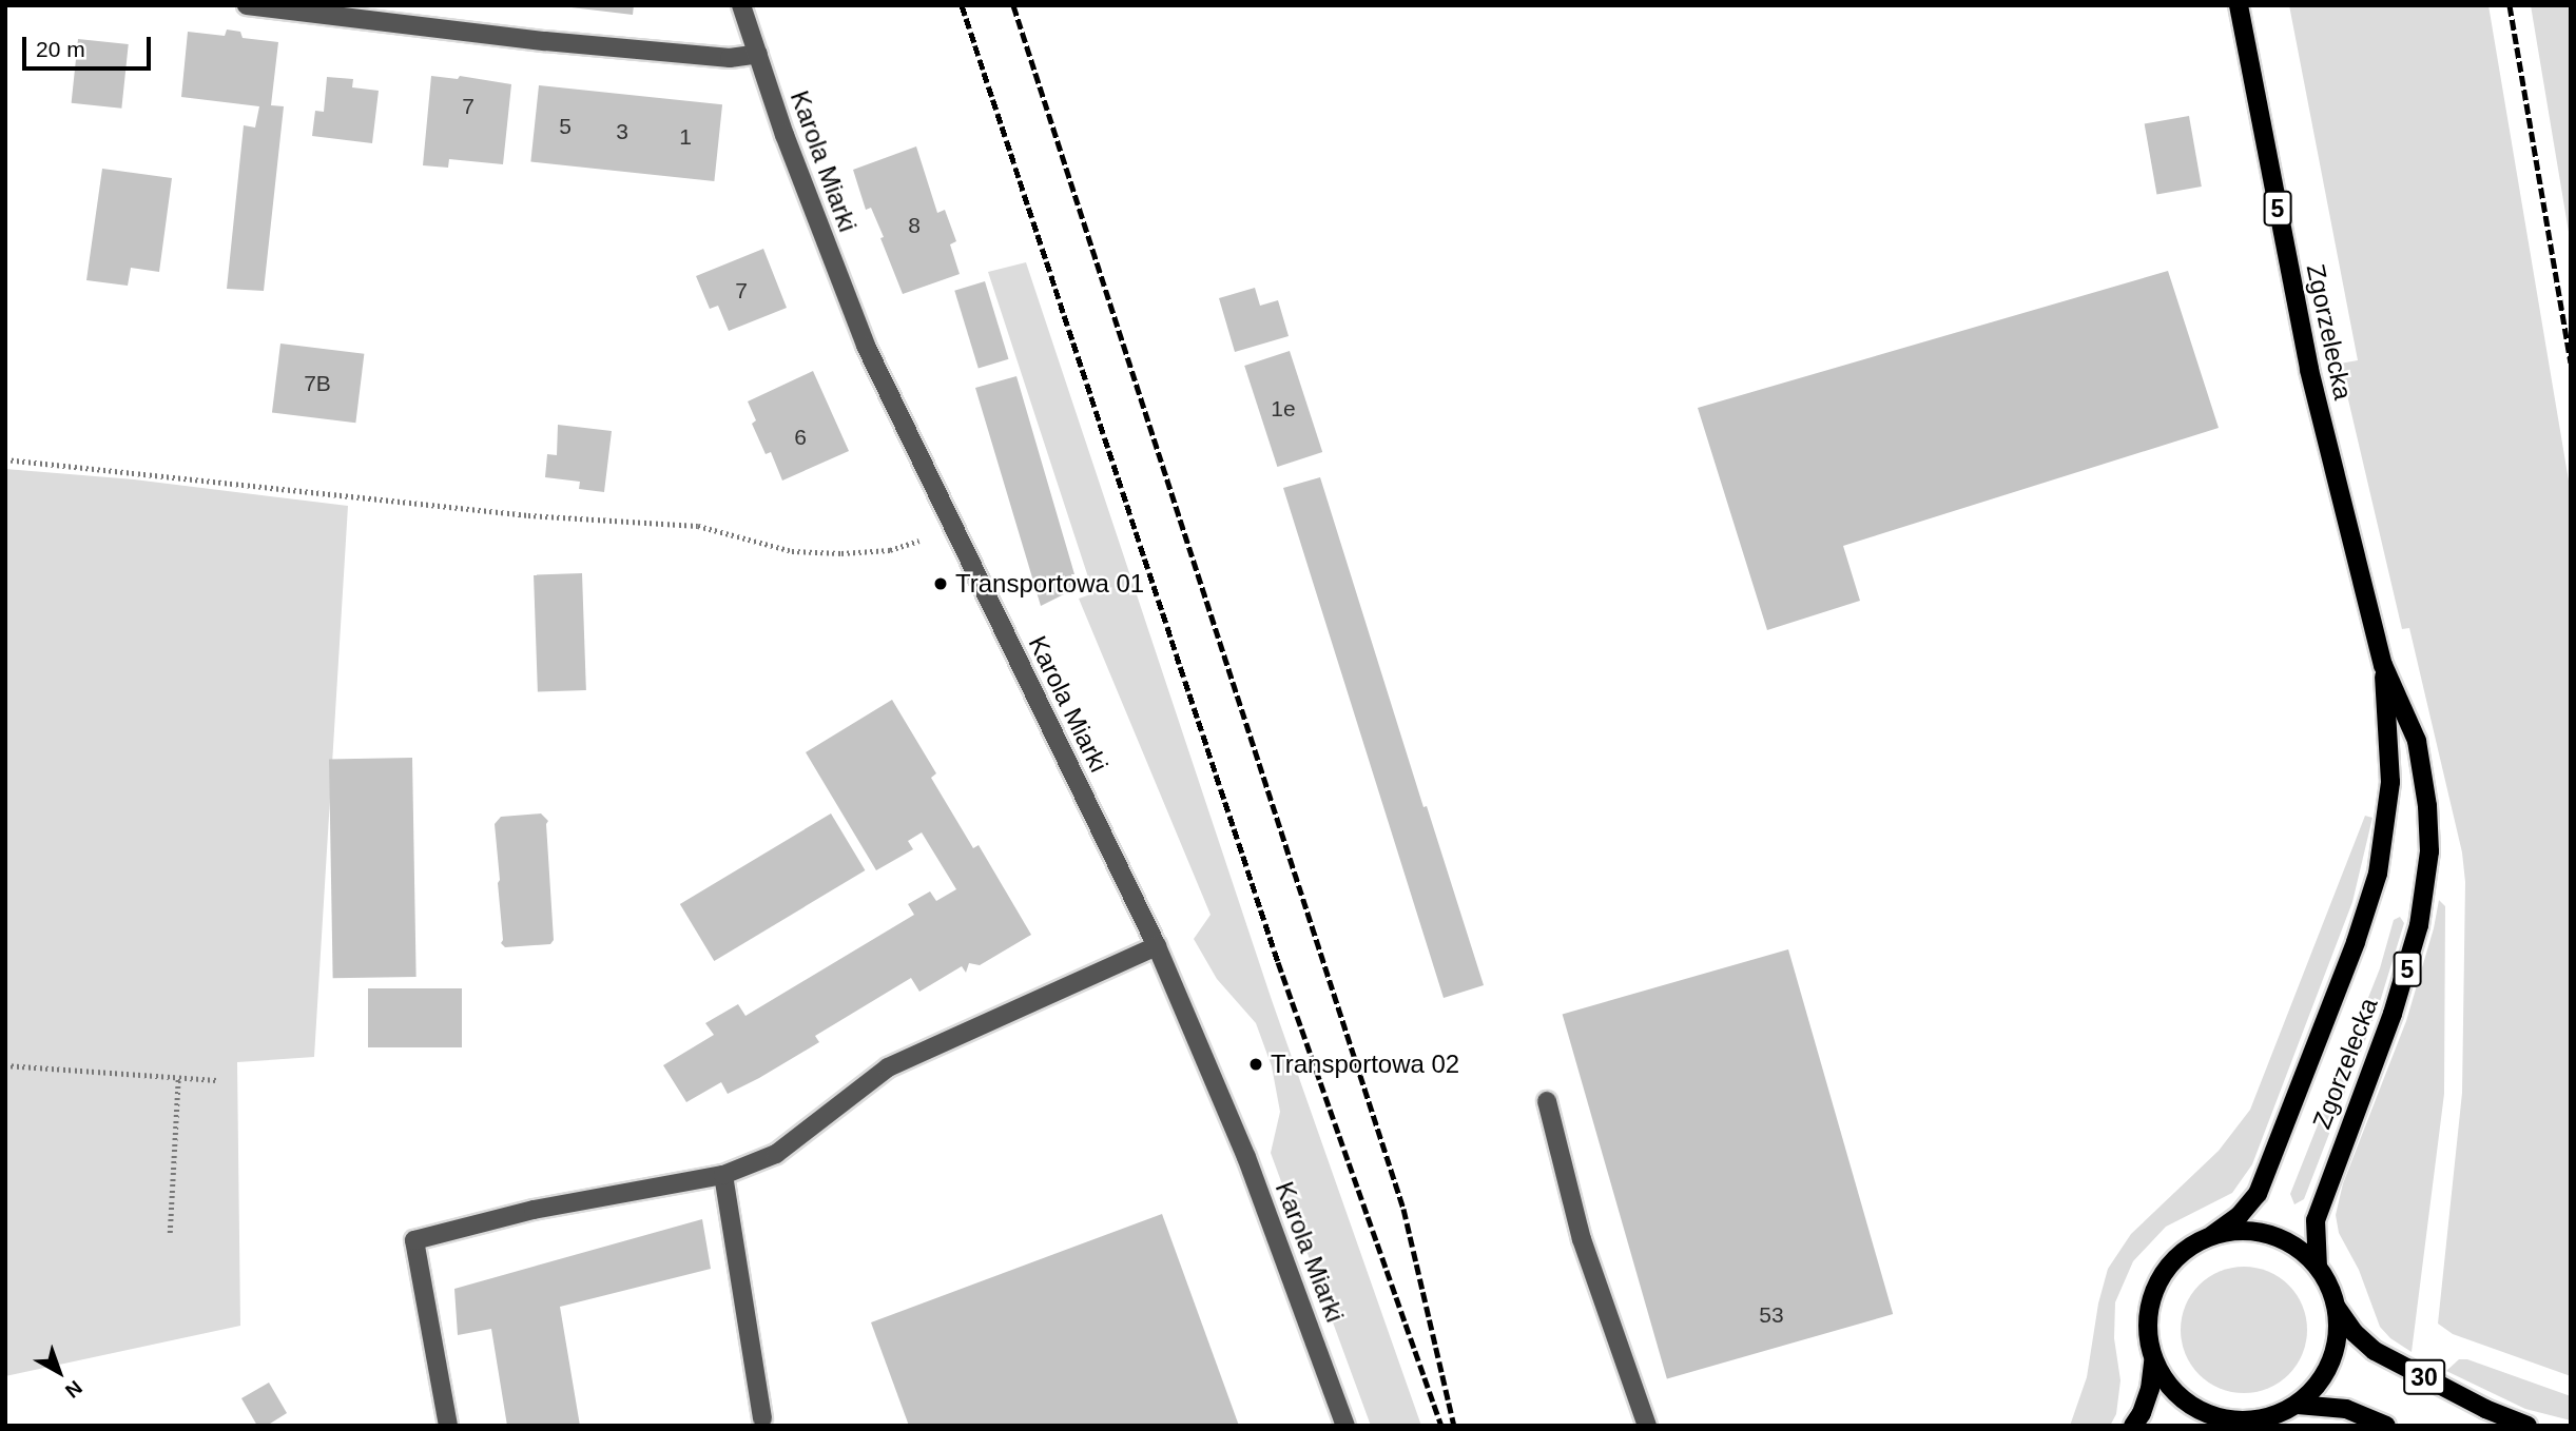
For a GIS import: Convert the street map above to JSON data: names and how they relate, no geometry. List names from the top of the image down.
{
  "streets": {
    "main road": ["5", "Zgorzelecka", "30"],
    "street": ["Karola Miarki"]
  },
  "crossings": [
    ["5", "Zgorzelecka"],
    ["5", "30"],
    ["Zgorzelecka", "30"]
  ],
  "places": ["Transportowa 01", "Transportowa 02"],
  "house_numbers": [
    "7",
    "5",
    "3",
    "1",
    "8",
    "7",
    "7B",
    "1e",
    "6",
    "53"
  ],
  "scale_bar": "20 m",
  "north": "bottom right"
}
